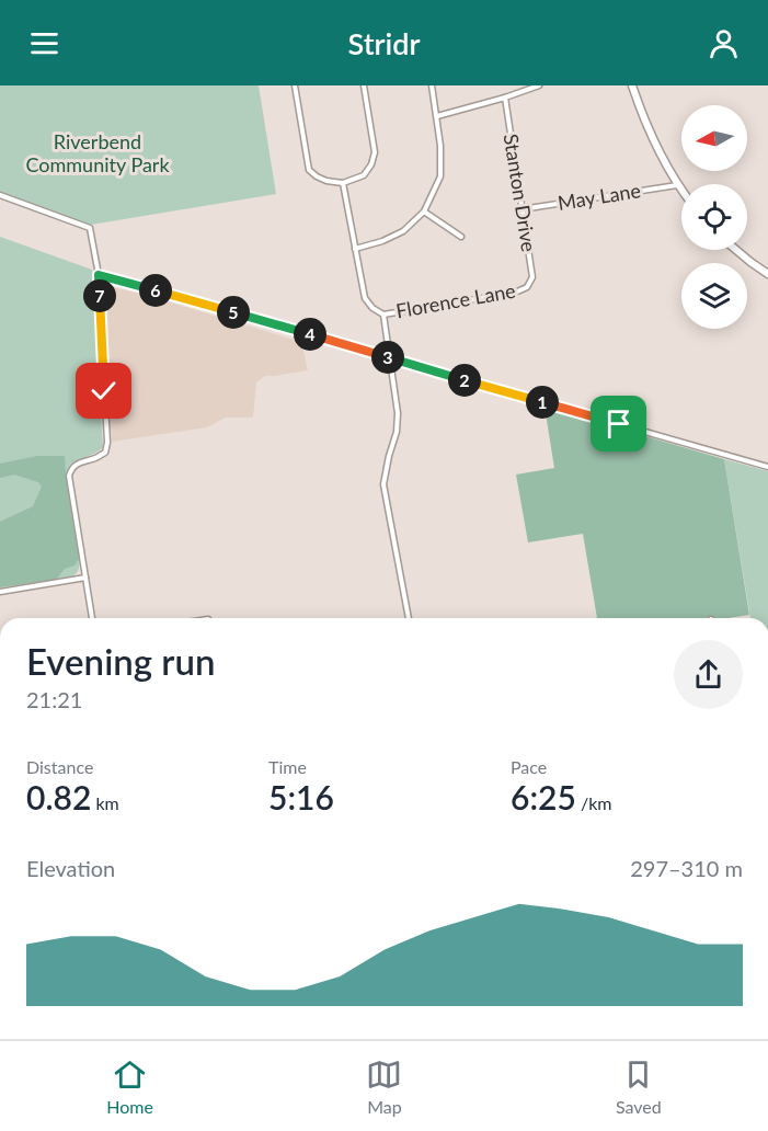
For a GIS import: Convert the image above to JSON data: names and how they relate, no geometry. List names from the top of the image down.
{
  "streets": {
    "street": ["Stanton Drive", "May Lane", "Florence Lane"]
  },
  "crossings": [
    ["Stanton Drive", "May Lane"],
    ["Stanton Drive", "Florence Lane"]
  ],
  "parks": ["Riverbend Community Park"],
  "north": "left",
  "page": {
    "header": "Stridr",
    "pins": [
      "6",
      "7",
      "5",
      "4",
      "3",
      "2",
      "1"
    ],
    "heading": ["Evening run", "21:21"],
    "stats": [
      ["Distance", "0.82 km"],
      ["Time", "5:16"],
      ["Pace", "6:25 /km"]
    ],
    "chart": ["Elevation", "297–310 m"],
    "tabs": ["Home", "Map", "Saved"]
  }
}
